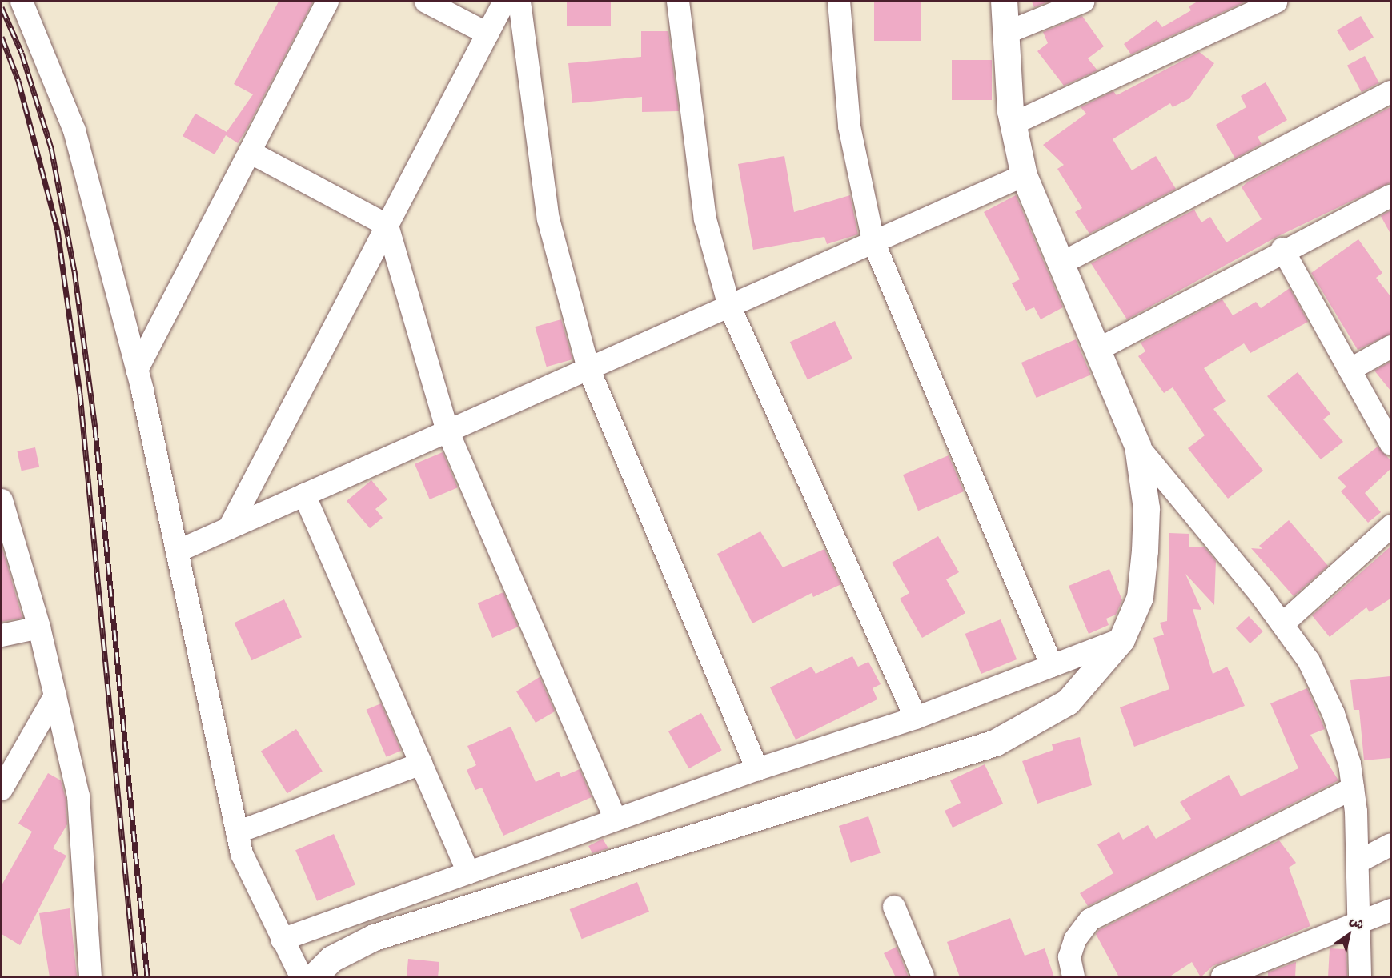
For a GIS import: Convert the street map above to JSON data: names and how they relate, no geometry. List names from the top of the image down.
{
  "north": "top right"
}
